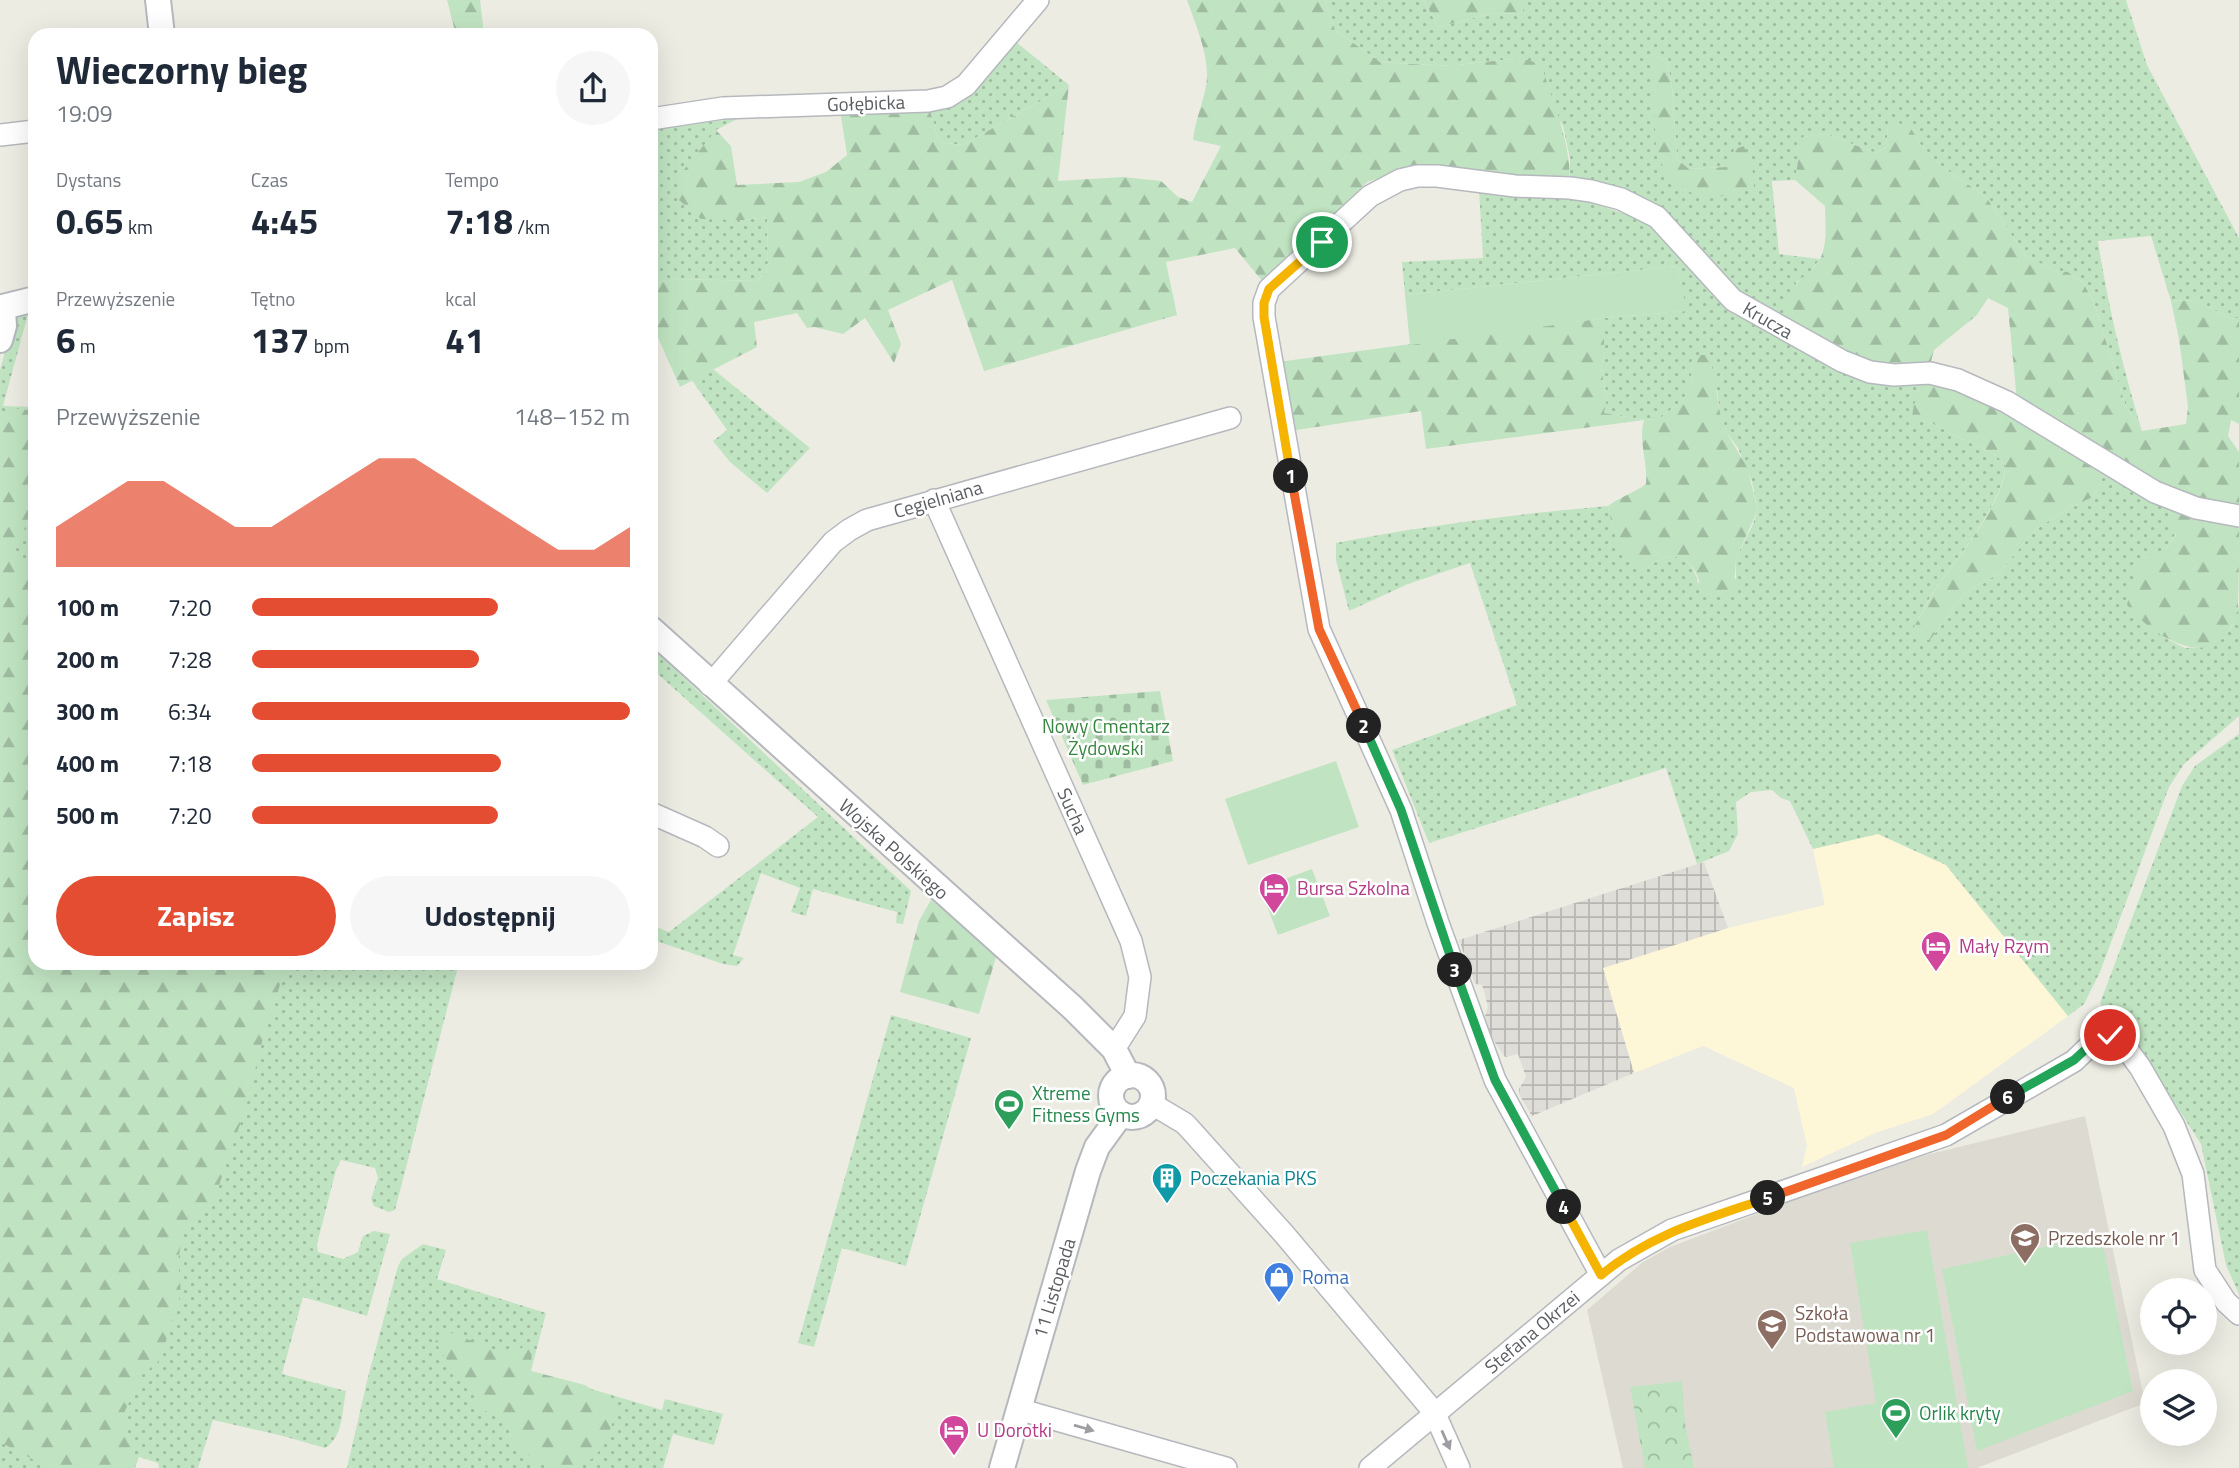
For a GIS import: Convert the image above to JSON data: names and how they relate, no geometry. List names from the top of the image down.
{
  "streets": {
    "street": [
      "Gołębicka",
      "Krucza",
      "Cegielniana",
      "Sucha",
      "Wojska Polskiego",
      "11 Listopada",
      "Stefana Okrzei"
    ]
  },
  "crossings": [
    ["Krucza", "Stefana Okrzei"],
    ["Cegielniana", "Sucha"],
    ["Cegielniana", "Wojska Polskiego"],
    ["Sucha", "Wojska Polskiego"],
    ["Wojska Polskiego", "11 Listopada"]
  ],
  "parks": ["Nowy Cmentarz Żydowski"],
  "places": {
    "hotel": ["Bursa Szkolna", "Mały Rzym", "U Dorotki"],
    "sports": ["Xtreme Fitness Gyms", "Orlik kryty"],
    "building": ["Poczekania PKS"],
    "school or university": ["Przedszkole nr 1", "Szkoła Podstawowa nr 1"],
    "shop": ["Roma"]
  },
  "page": {
    "heading": ["Wieczorny bieg", "19:09"],
    "stats": [
      ["Dystans", "0.65 km"],
      ["Czas", "4:45"],
      ["Tempo", "7:18 /km"],
      ["Przewyższenie", "6 m"],
      ["Tętno", "137 bpm"],
      ["kcal", "41"]
    ],
    "chart": ["Przewyższenie", "148–152 m"],
    "pins": [
      "1",
      "2",
      "3",
      "6",
      "5",
      "4"
    ],
    "list": [
      {
        "name": "100 m",
        "note": "7:20"
      },
      {
        "name": "200 m",
        "note": "7:28"
      },
      {
        "name": "300 m",
        "note": "6:34"
      },
      {
        "name": "400 m",
        "note": "7:18"
      },
      {
        "name": "500 m",
        "note": "7:20"
      }
    ],
    "buttons": ["Zapisz", "Udostępnij"]
  }
}
